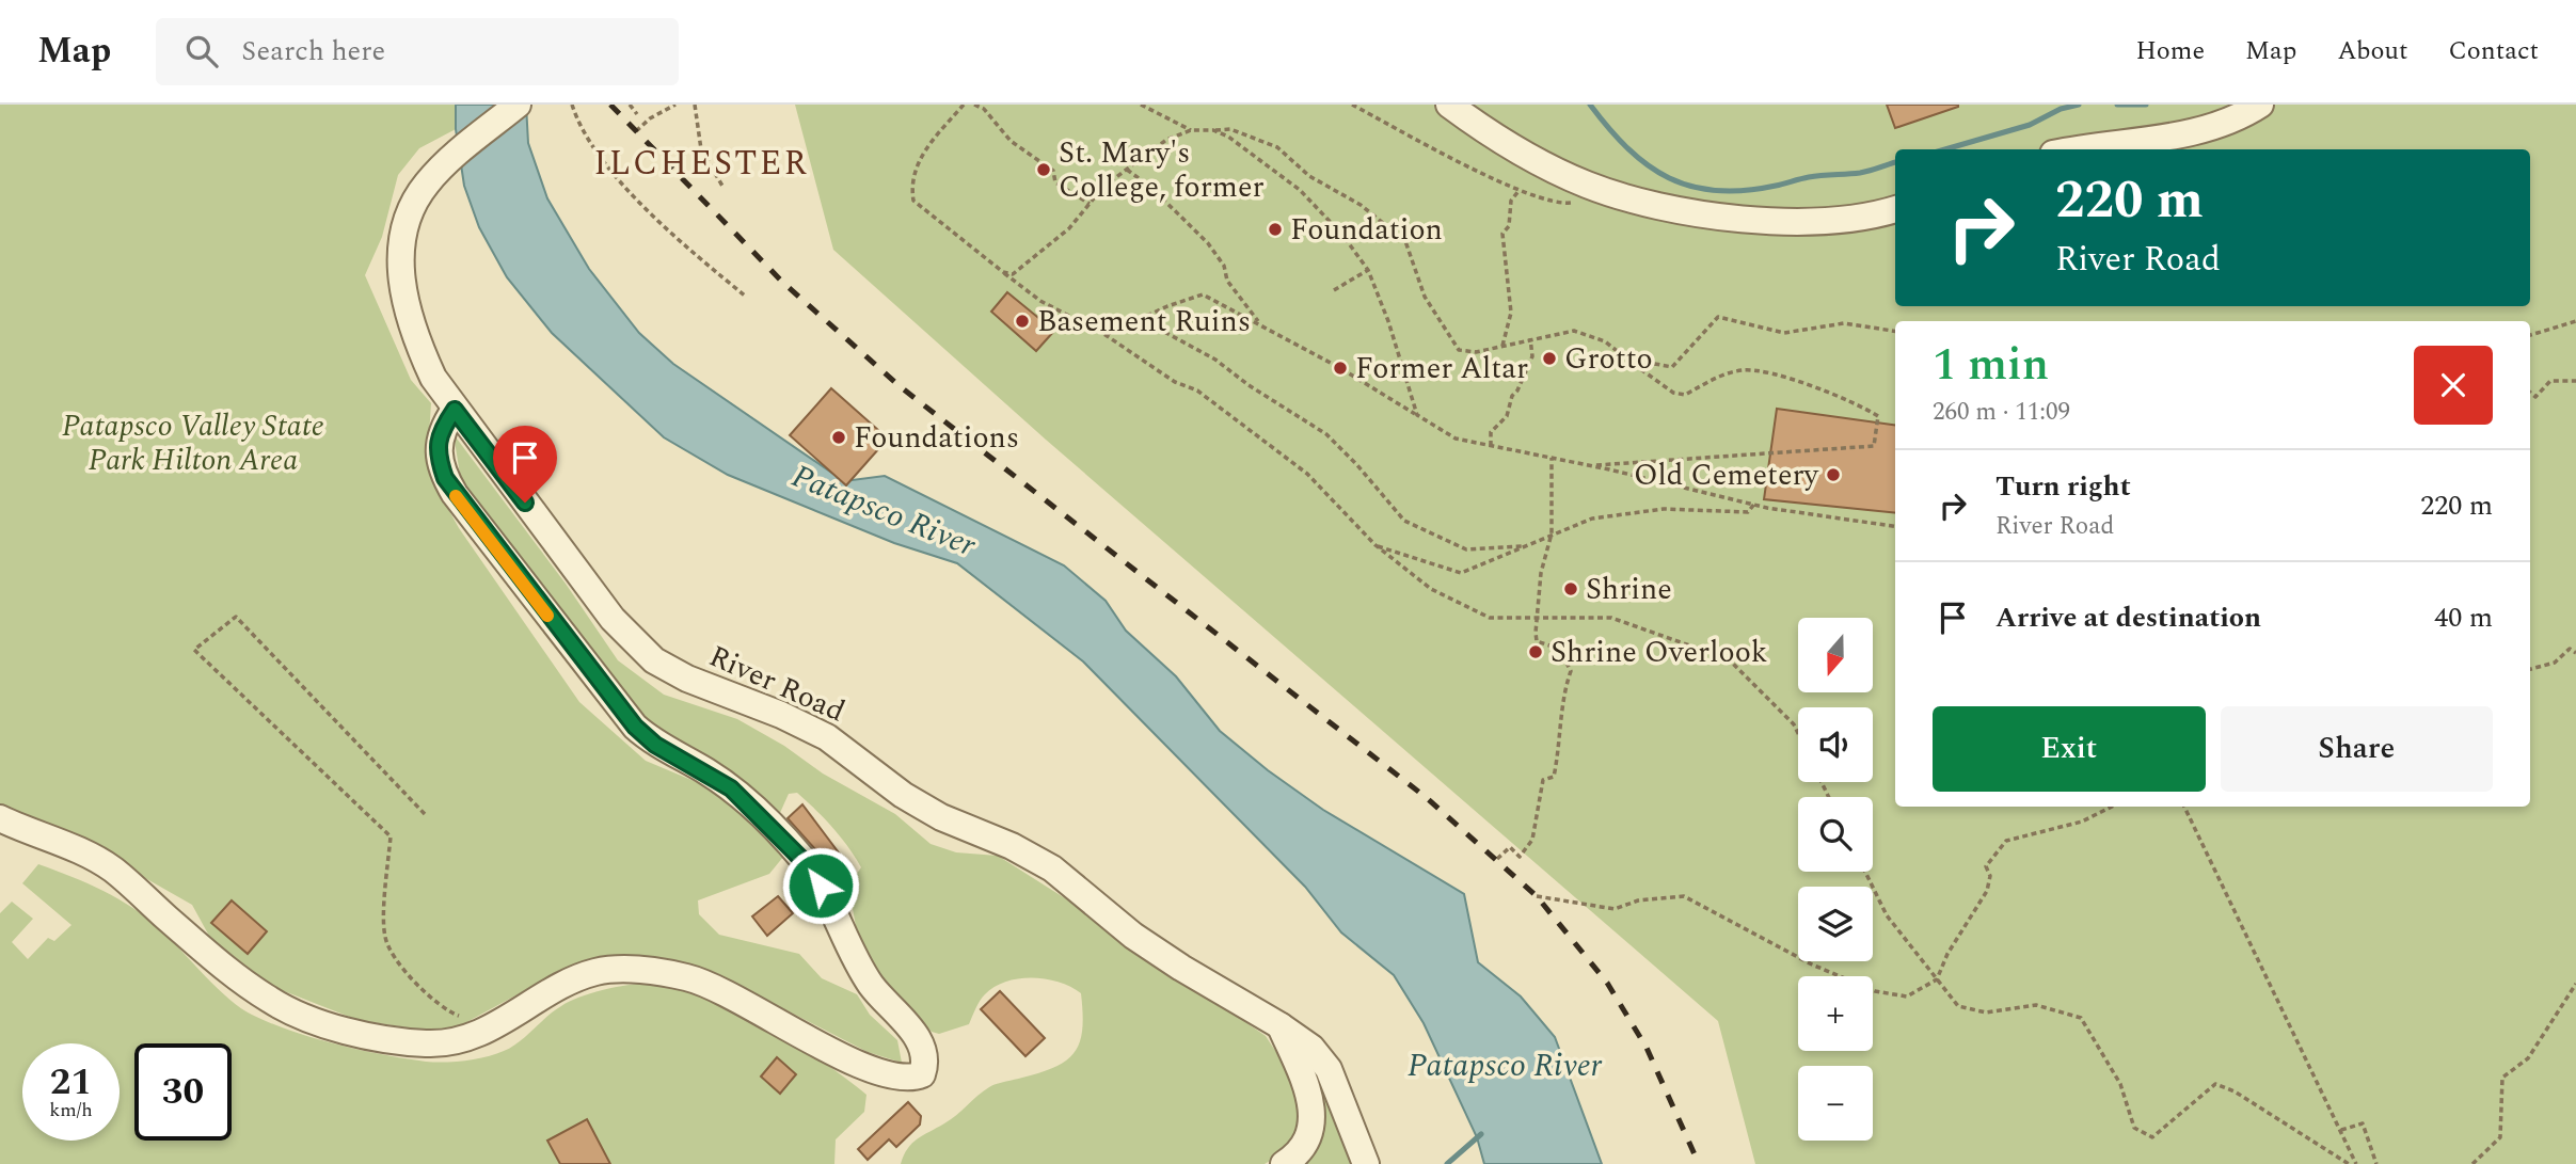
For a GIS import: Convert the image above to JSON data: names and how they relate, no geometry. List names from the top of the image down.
{
  "streets": {
    "street": ["River Road"]
  },
  "districts": ["ILCHESTER"],
  "water": ["Patapsco River"],
  "parks": ["Patapsco Valley State Park Hilton Area"],
  "places": [
    "St. Mary's College, former",
    "Foundation",
    "Basement Ruins",
    "Grotto",
    "Former Altar",
    "Foundations",
    "Old Cemetery",
    "Shrine",
    "Shrine Overlook"
  ],
  "north": "bottom",
  "page": {
    "header": "Map",
    "search": "Search here",
    "nav": [
      "Home",
      "Map",
      "About",
      "Contact"
    ],
    "turn": ["220 m", "River Road"],
    "heading": ["1 min", "260 m · 11:09"],
    "list": [
      {
        "name": "Turn right",
        "note": "River Road",
        "value": "220 m"
      },
      {
        "name": "Arrive at destination",
        "value": "40 m"
      }
    ],
    "map_buttons": ["+", "−"],
    "buttons": ["Exit", "Share"],
    "speed": "21 km/h",
    "limit": "30"
  }
}
